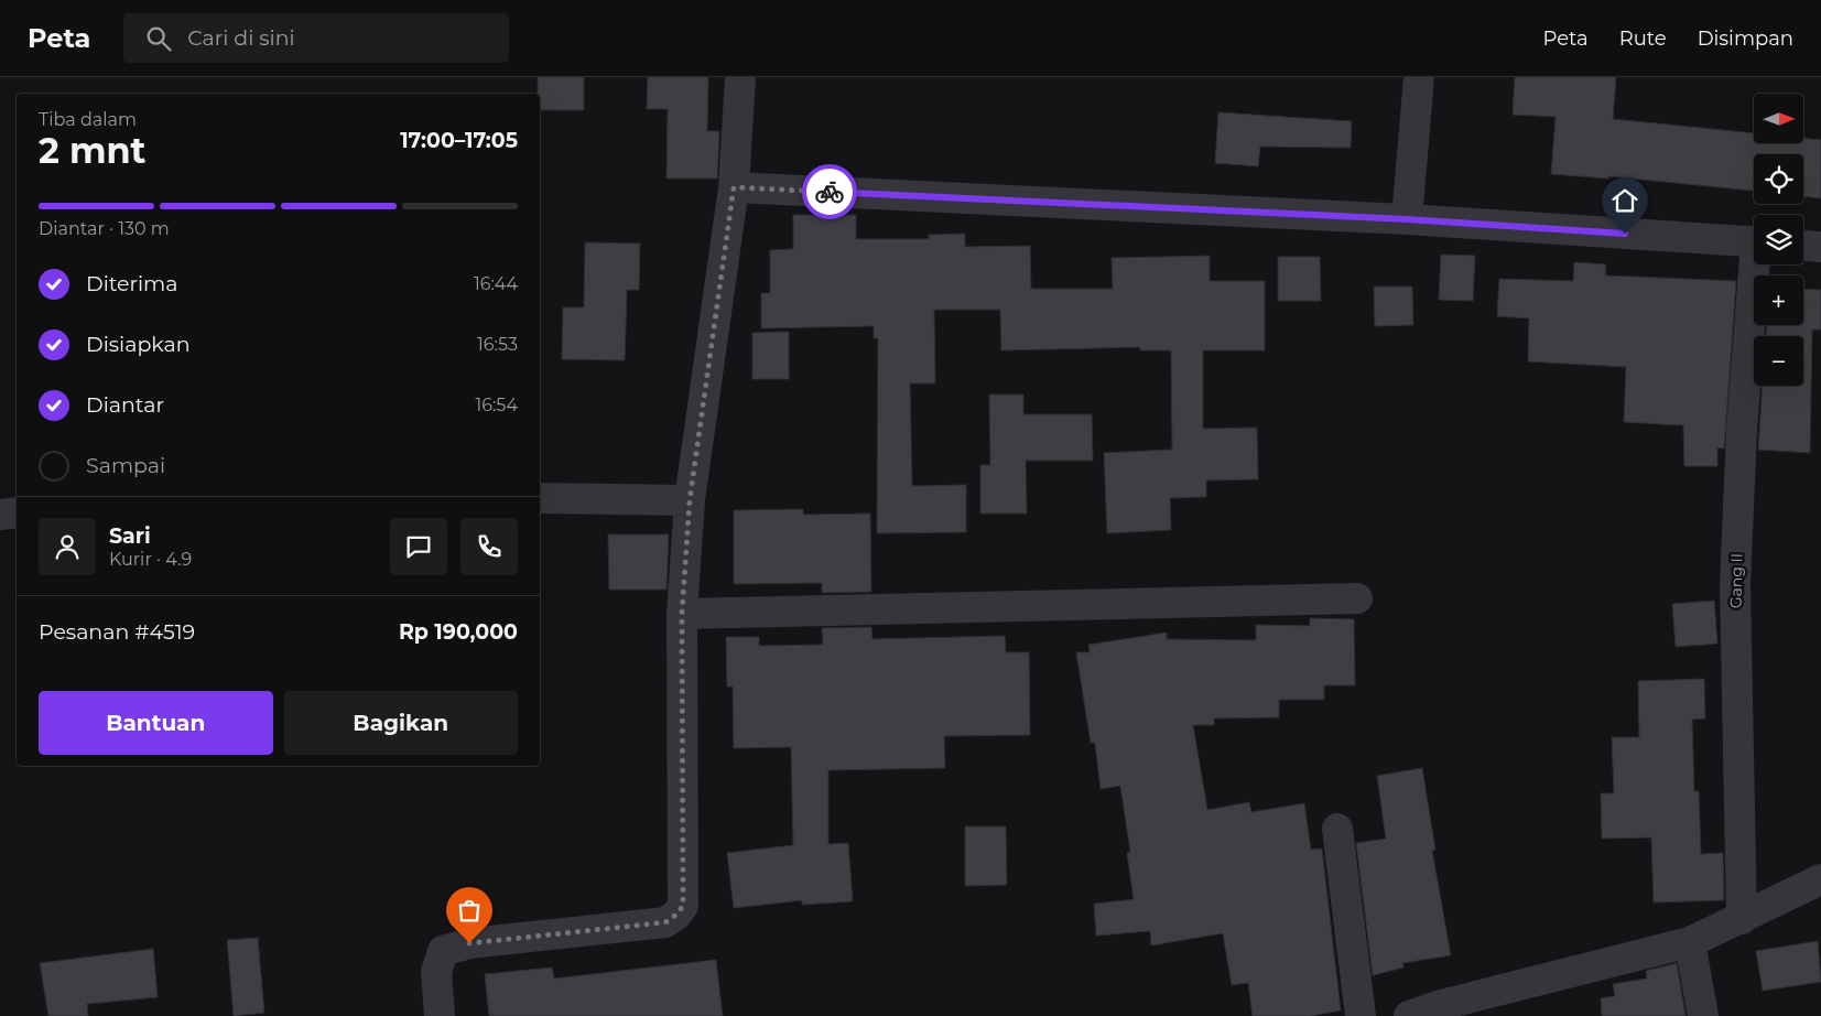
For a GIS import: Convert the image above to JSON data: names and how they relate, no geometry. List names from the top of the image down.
{
  "streets": {
    "street": ["Gang II"]
  },
  "north": "right",
  "page": {
    "header": "Peta",
    "search": "Cari di sini",
    "nav": ["Peta", "Rute", "Disimpan"],
    "map_buttons": ["+", "−"],
    "heading": ["2 mnt", "Tiba dalam", "17:00–17:05"],
    "panel": [
      "Sari",
      "Kurir · 4.9",
      "Pesanan #4519",
      "Rp 190,000"
    ],
    "bar": "Diantar · 130 m",
    "list": [
      ["Diterima", "16:44"],
      ["Disiapkan", "16:53"],
      ["Diantar", "16:54"],
      "Sampai"
    ],
    "buttons": ["Bantuan", "Bagikan"]
  }
}
